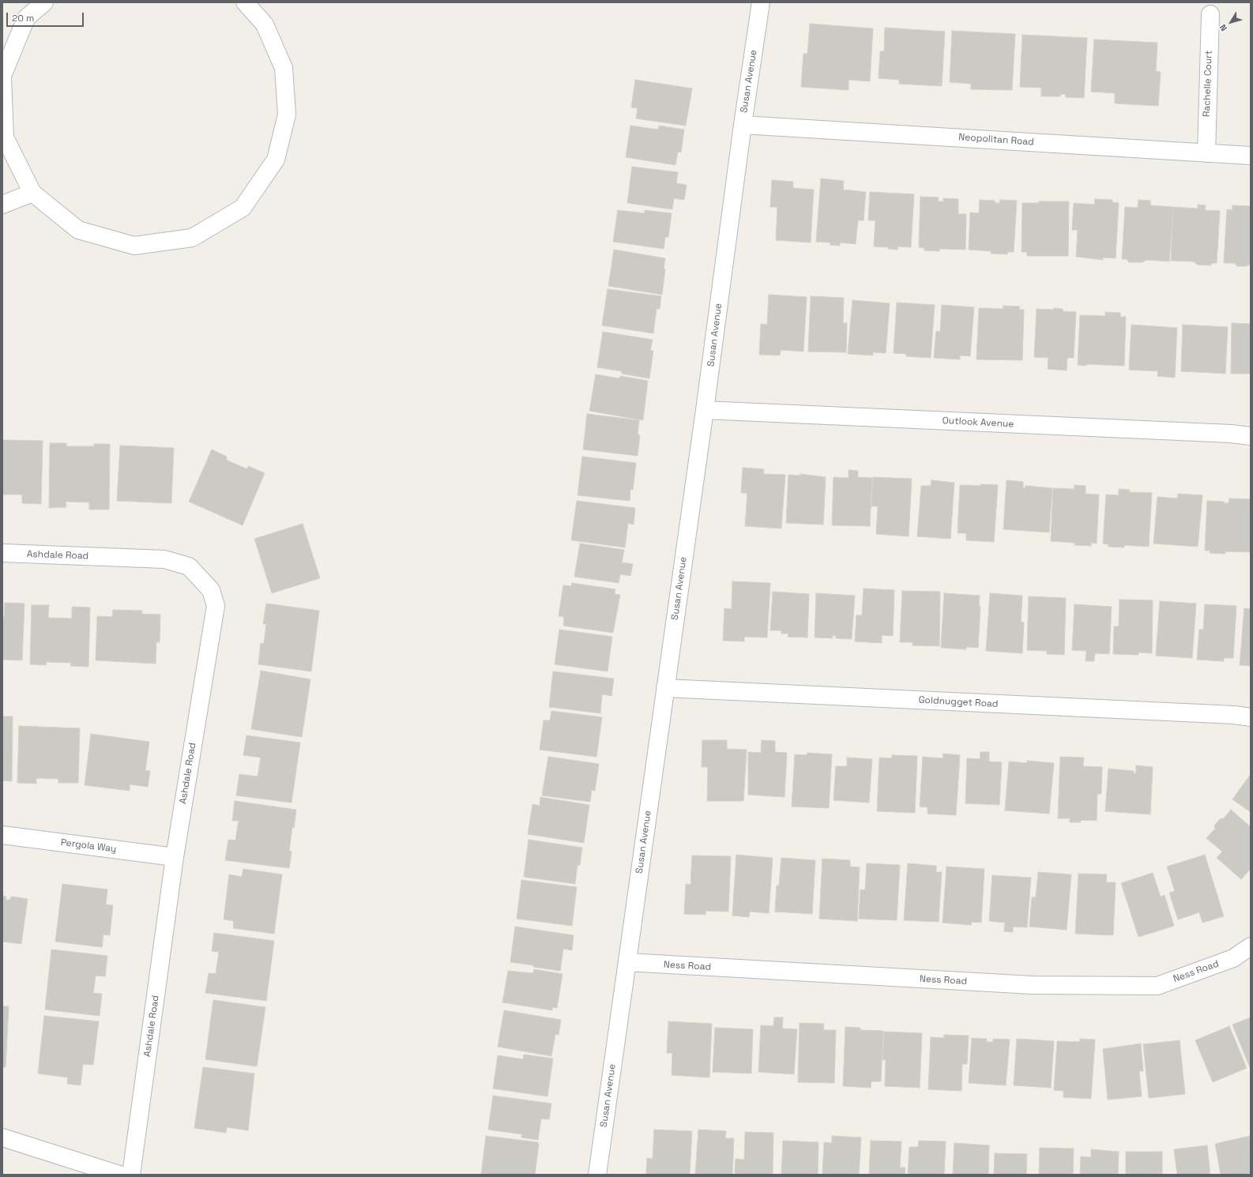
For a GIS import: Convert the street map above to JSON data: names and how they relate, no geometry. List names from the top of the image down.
{
  "streets": {
    "street": [
      "Susan Avenue",
      "Rachelle Court",
      "Neopolitan Road",
      "Outlook Avenue",
      "Ashdale Road",
      "Goldnugget Road",
      "Pergola Way",
      "Ness Road"
    ]
  },
  "crossings": [
    ["Susan Avenue", "Neopolitan Road"],
    ["Susan Avenue", "Outlook Avenue"],
    ["Susan Avenue", "Goldnugget Road"],
    ["Susan Avenue", "Ness Road"],
    ["Rachelle Court", "Neopolitan Road"],
    ["Ashdale Road", "Pergola Way"]
  ],
  "scale_bar": "20 m",
  "north": "bottom left"
}
